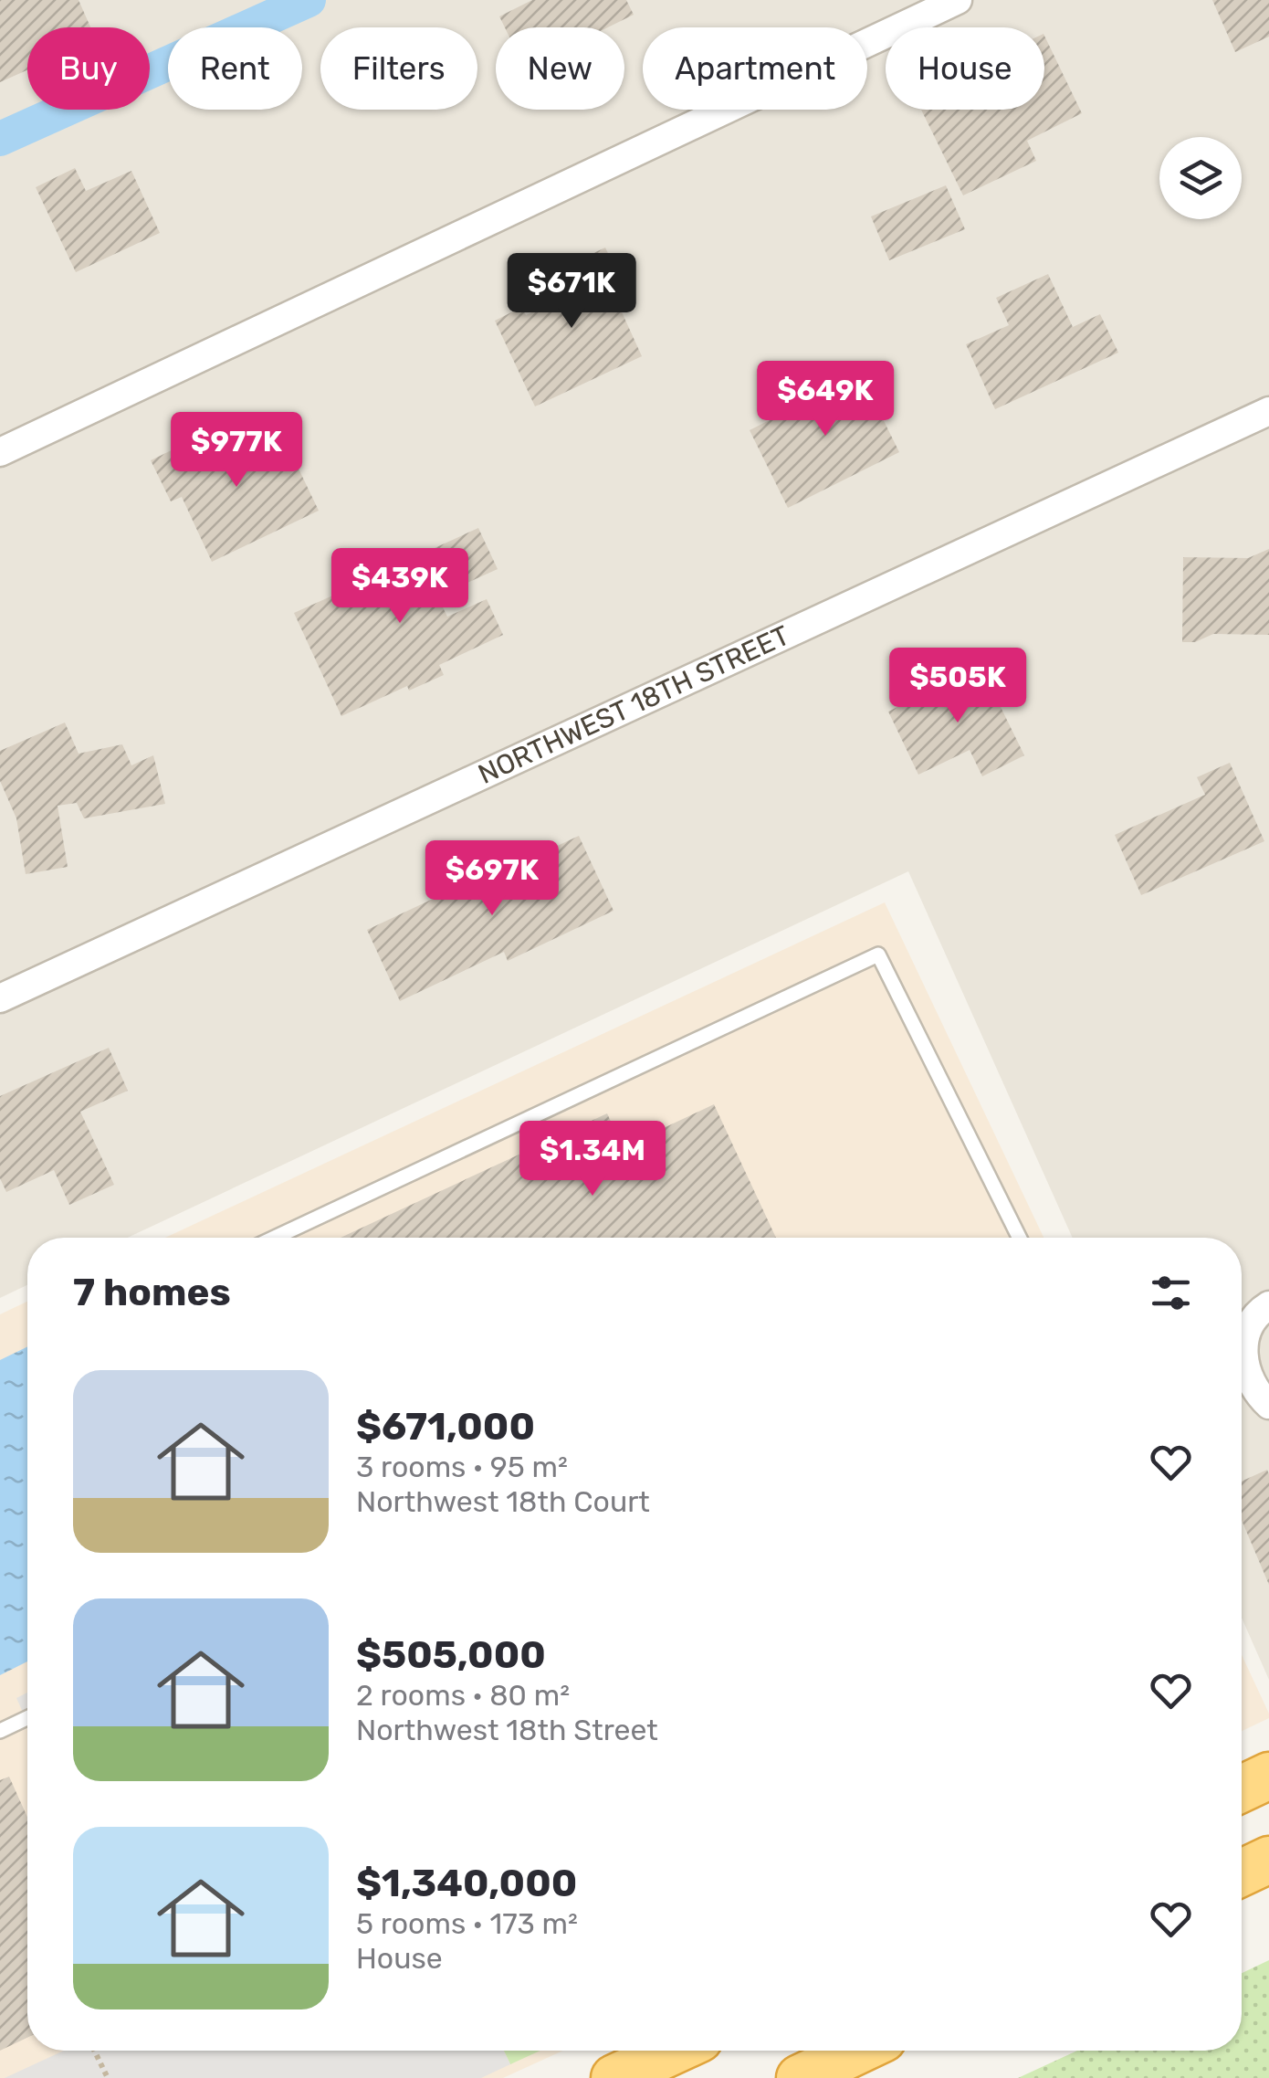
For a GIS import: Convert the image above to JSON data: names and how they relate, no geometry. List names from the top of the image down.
{
  "streets": {
    "street": ["NORTHWEST 18TH STREET"]
  },
  "page": {
    "chip": [
      "Buy",
      "Rent",
      "Filters",
      "New",
      "Apartment",
      "House"
    ],
    "price": [
      "$671K",
      "$649K",
      "$977K",
      "$439K",
      "$505K",
      "$697K",
      "$1.34M"
    ],
    "heading": "7 homes",
    "list": [
      {
        "name": "$671,000",
        "note": "3 rooms · 95 m² · Northwest 18th Court"
      },
      {
        "name": "$505,000",
        "note": "2 rooms · 80 m² · Northwest 18th Street"
      },
      {
        "name": "$1,340,000",
        "note": "5 rooms · 173 m² · House"
      }
    ]
  }
}
